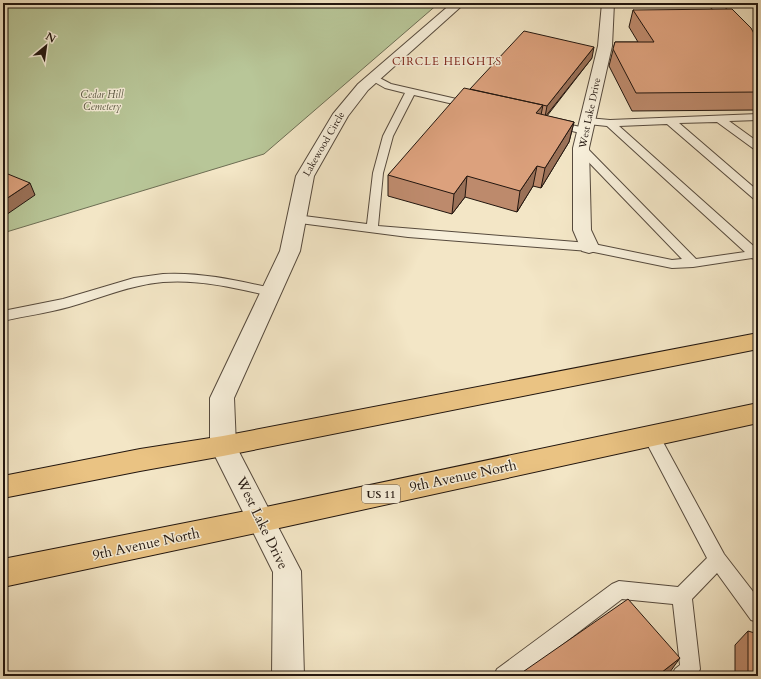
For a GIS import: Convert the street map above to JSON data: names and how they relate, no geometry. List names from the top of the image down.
{
  "streets": {
    "main road": ["9th Avenue North", "US 11"],
    "street": ["West Lake Drive", "Lakewood Circle"]
  },
  "crossings": [
    ["West Lake Drive", "Lakewood Circle"],
    ["West Lake Drive", "9th Avenue North"]
  ],
  "districts": ["CIRCLE HEIGHTS"],
  "parks": ["Cedar Hill Cemetery"],
  "north": "top right"
}
